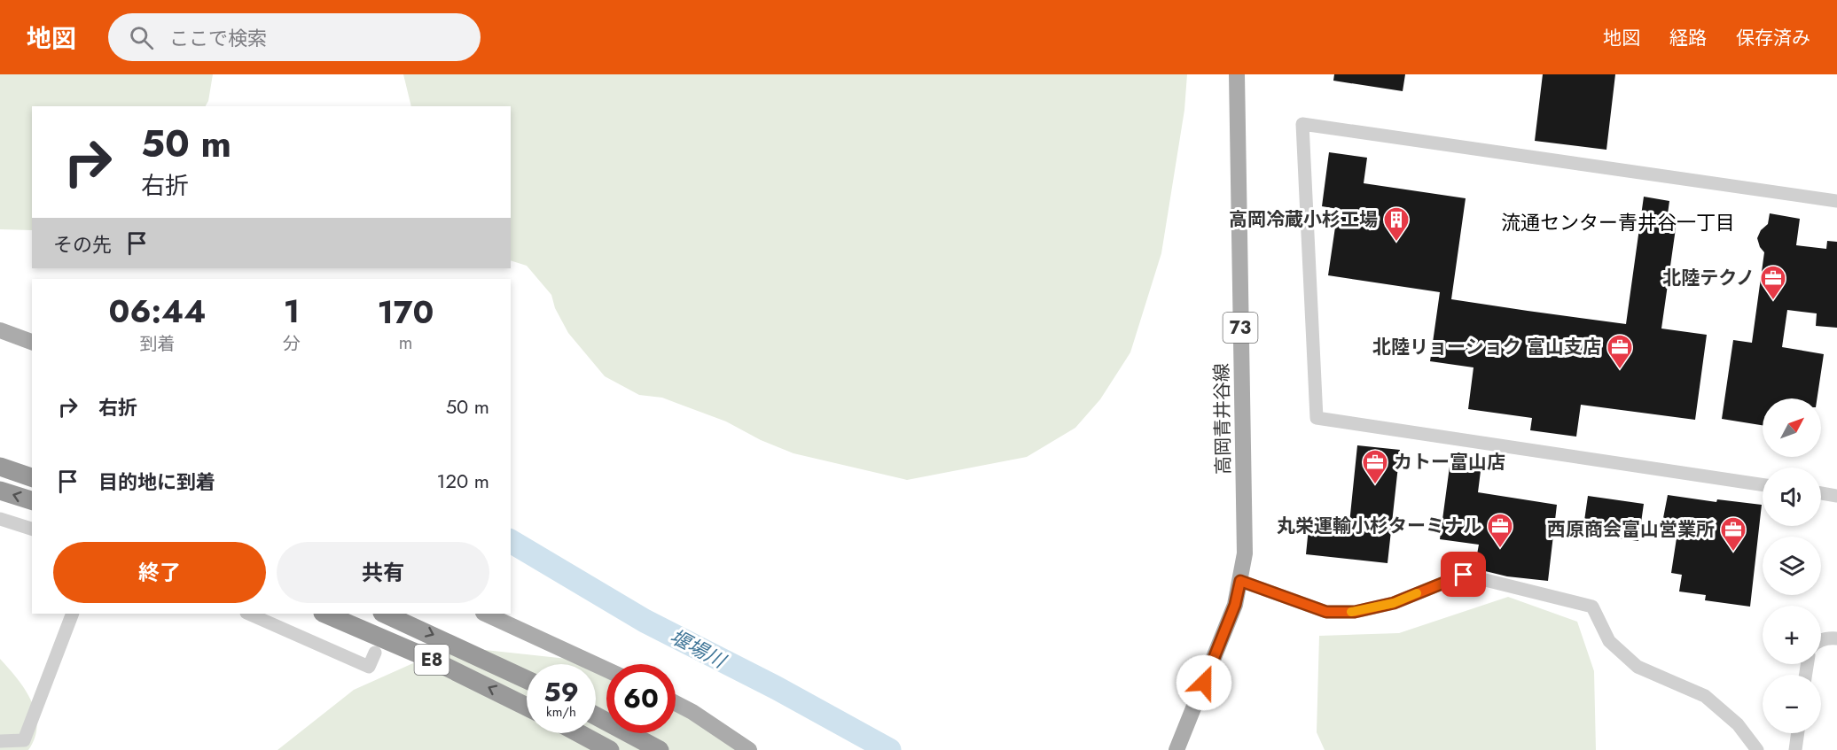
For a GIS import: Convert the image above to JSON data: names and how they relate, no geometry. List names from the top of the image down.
{
  "streets": {
    "highway": ["E8"],
    "main road": ["73", "高岡青井谷線"]
  },
  "districts": ["流通センター青井谷一丁目"],
  "water": ["堰場川"],
  "places": {
    "building": ["高岡冷蔵小杉工場"],
    "office": [
      "北陸テクノ",
      "北陸リョーショク 富山支店",
      "カトー富山店",
      "丸栄運輸小杉ターミナル",
      "西原商会富山営業所"
    ]
  },
  "north": "top right",
  "page": {
    "header": "地図",
    "search": "ここで検索",
    "nav": ["地図", "経路", "保存済み"],
    "turn": ["50 m", "右折"],
    "then": "その先",
    "eta": [
      "06:44",
      "到着",
      "1",
      "分",
      "170",
      "m"
    ],
    "list": [
      {
        "name": "右折",
        "value": "50 m"
      },
      {
        "name": "目的地に到着",
        "value": "120 m"
      }
    ],
    "map_buttons": ["+", "−"],
    "buttons": ["終了", "共有"],
    "speed": "59 km/h",
    "limit": "60"
  }
}
